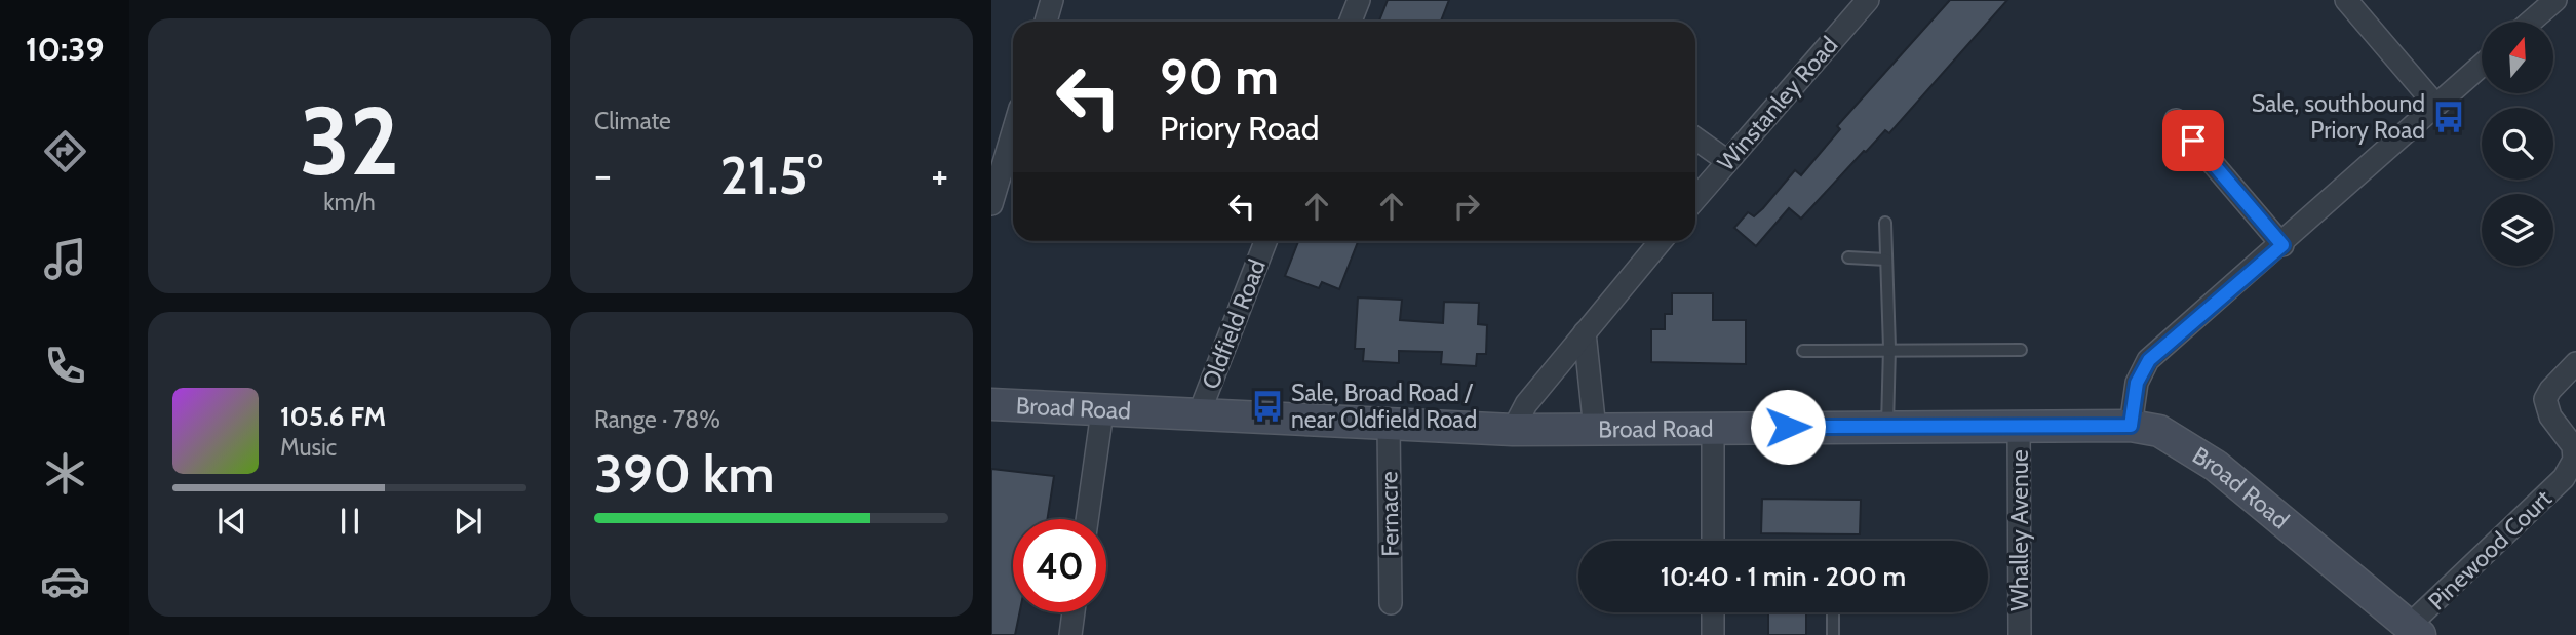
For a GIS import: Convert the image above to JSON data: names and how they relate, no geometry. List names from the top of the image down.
{
  "streets": {
    "street": [
      "Winstanley Road",
      "Oldfield Road",
      "Broad Road",
      "Fernacre",
      "Whalley Avenue",
      "Pinewood Court"
    ]
  },
  "crossings": [
    ["Oldfield Road", "Broad Road"],
    ["Broad Road", "Fernacre"],
    ["Broad Road", "Whalley Avenue"],
    ["Broad Road", "Pinewood Court"]
  ],
  "places": {
    "bus stop": ["Sale, southbound Priory Road", "Sale, Broad Road / near Oldfield Road"]
  },
  "north": "top",
  "page": {
    "tabs": "10:39",
    "tile": [
      ["32", "km/h"],
      "Climate",
      ["Range · 78%", "390 km"]
    ],
    "turn": ["90 m", "Priory Road"],
    "heat": ["−", "21.5°", "+"],
    "song": ["105.6 FM", "Music"],
    "limit": "40",
    "trip": "10:40 · 1 min · 200 m"
  }
}
